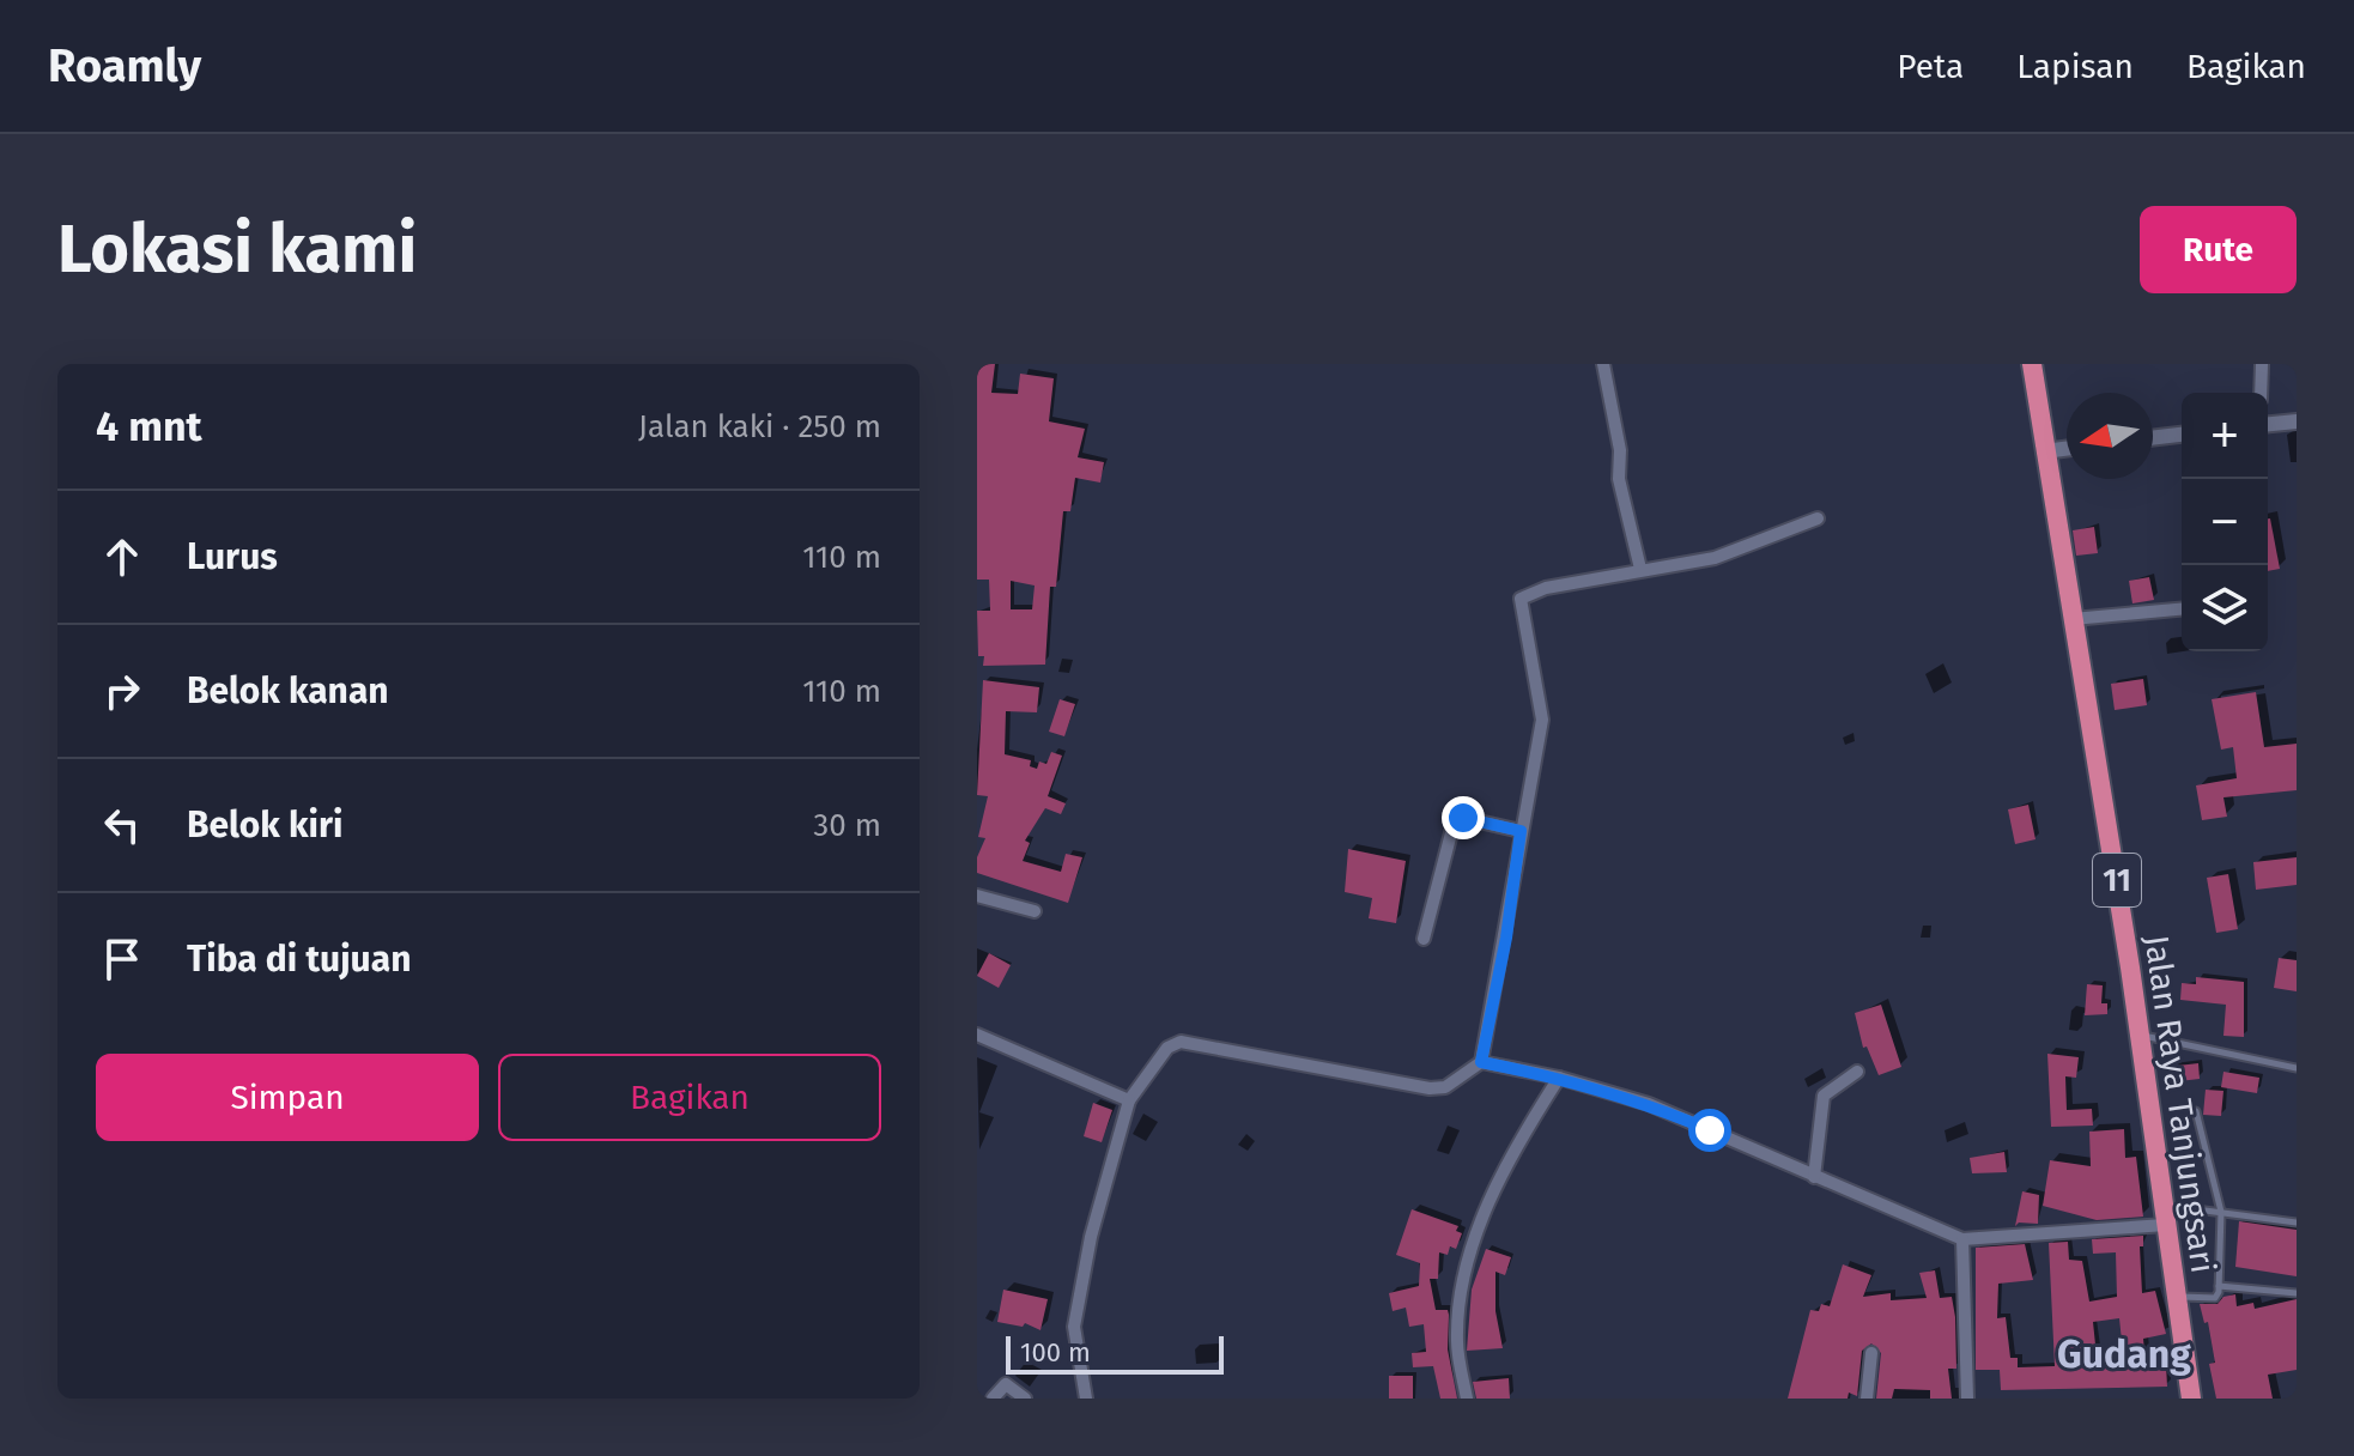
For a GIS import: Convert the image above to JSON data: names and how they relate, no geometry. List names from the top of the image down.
{
  "streets": {
    "highway": ["11", "Jalan Raya Tanjungsari"]
  },
  "districts": ["Gudang"],
  "scale_bar": "100 m",
  "north": "left",
  "page": {
    "header": "Roamly",
    "nav": ["Peta", "Lapisan", "Bagikan"],
    "buttons": [
      "Rute",
      ["Simpan", "Bagikan"]
    ],
    "title": "Lokasi kami",
    "heading": ["4 mnt", "Jalan kaki · 250 m"],
    "map_buttons": ["+", "−"],
    "list": [
      ["Lurus", "110 m"],
      ["Belok kanan", "110 m"],
      ["Belok kiri", "30 m"],
      "Tiba di tujuan"
    ],
    "scale": "100 m"
  }
}
